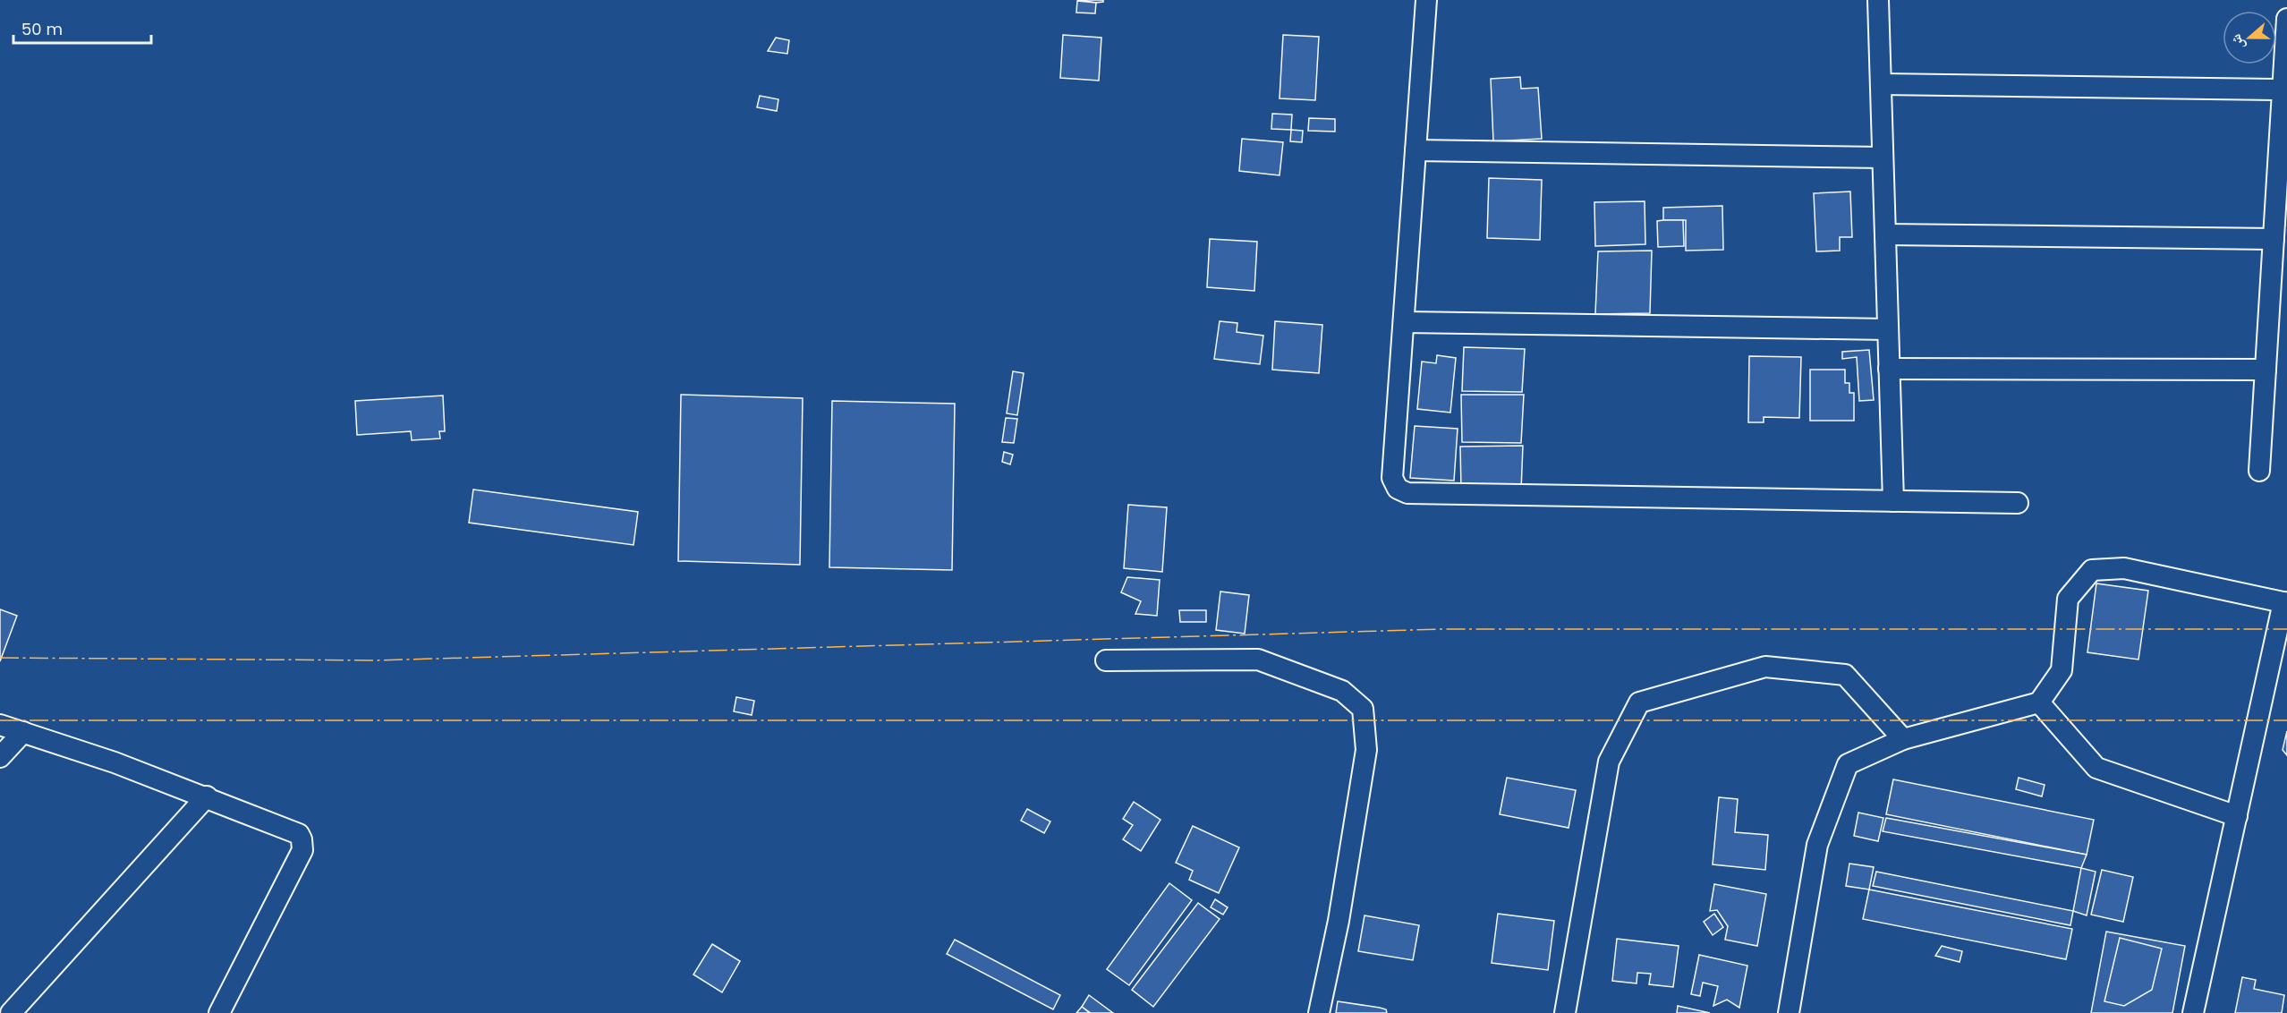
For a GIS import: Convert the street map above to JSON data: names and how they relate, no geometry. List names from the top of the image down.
{
  "scale_bar": "50 m",
  "north": "left"
}
